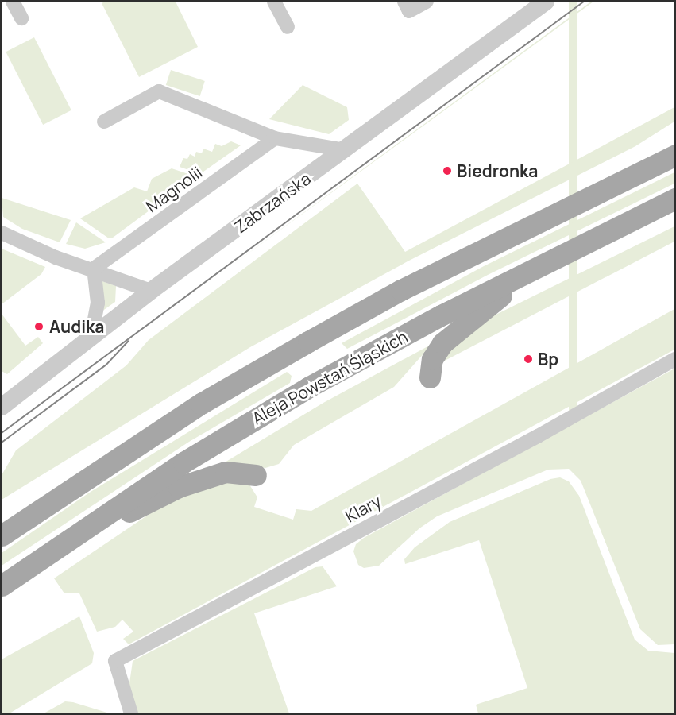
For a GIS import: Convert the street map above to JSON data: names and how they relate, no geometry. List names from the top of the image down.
{
  "streets": {
    "main road": ["Aleja Powstań Śląskich"],
    "street": ["Magnolii", "Zabrzańska", "Klary"]
  },
  "places": ["Biedronka", "Audika", "Bp"]
}
